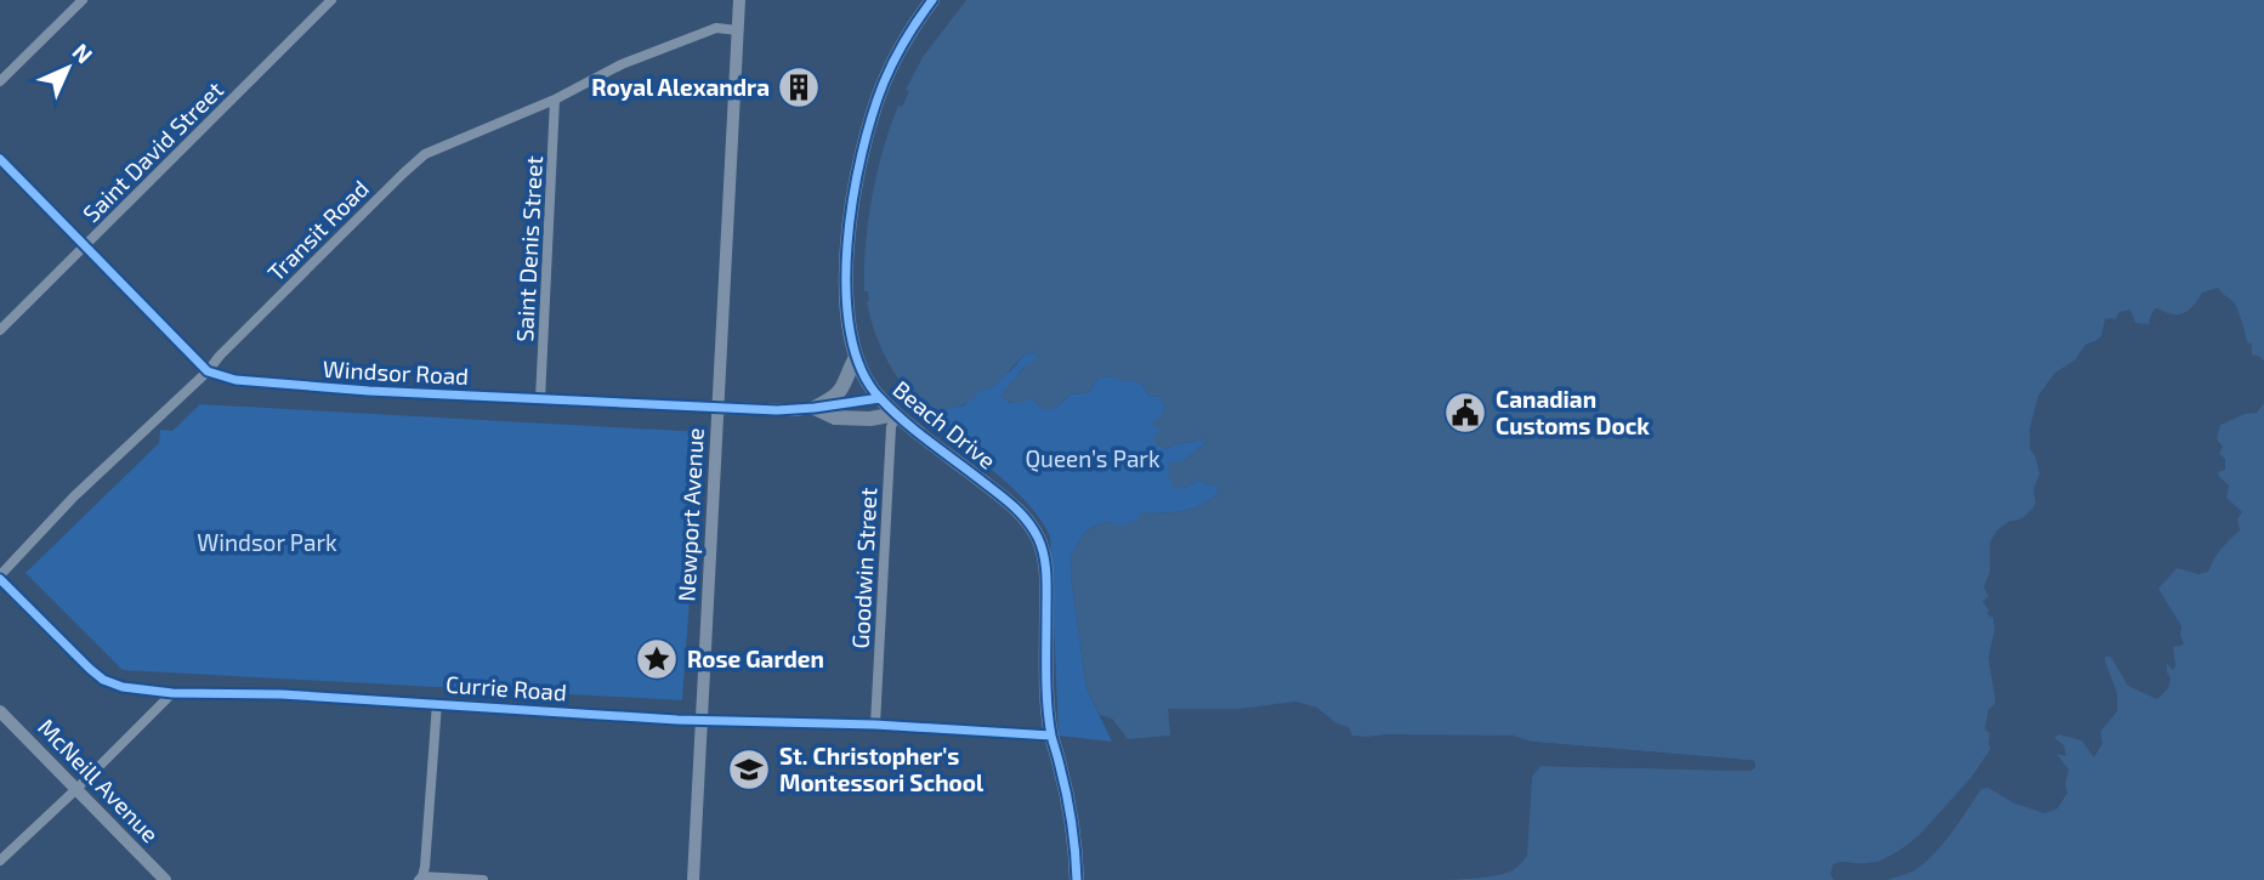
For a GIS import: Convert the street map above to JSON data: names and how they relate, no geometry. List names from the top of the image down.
{
  "streets": {
    "main road": ["Beach Drive"],
    "street": [
      "Saint David Street",
      "Transit Road",
      "Saint Denis Street",
      "Windsor Road",
      "Newport Avenue",
      "Goodwin Street",
      "Currie Road",
      "McNeill Avenue"
    ]
  },
  "crossings": [
    ["Transit Road", "Saint Denis Street"],
    ["Transit Road", "Windsor Road"],
    ["Transit Road", "Newport Avenue"],
    ["Transit Road", "Currie Road"],
    ["Saint Denis Street", "Windsor Road"],
    ["Windsor Road", "Beach Drive"],
    ["Windsor Road", "Newport Avenue"],
    ["Beach Drive", "Goodwin Street"],
    ["Beach Drive", "Currie Road"],
    ["Newport Avenue", "Currie Road"],
    ["Goodwin Street", "Currie Road"]
  ],
  "parks": ["Queen’s Park", "Windsor Park"],
  "places": {
    "building": ["Royal Alexandra"],
    "public building": ["Canadian Customs Dock"],
    "place": ["Rose Garden"],
    "school or university": ["St. Christopher's Montessori School"]
  },
  "north": "top right"
}
